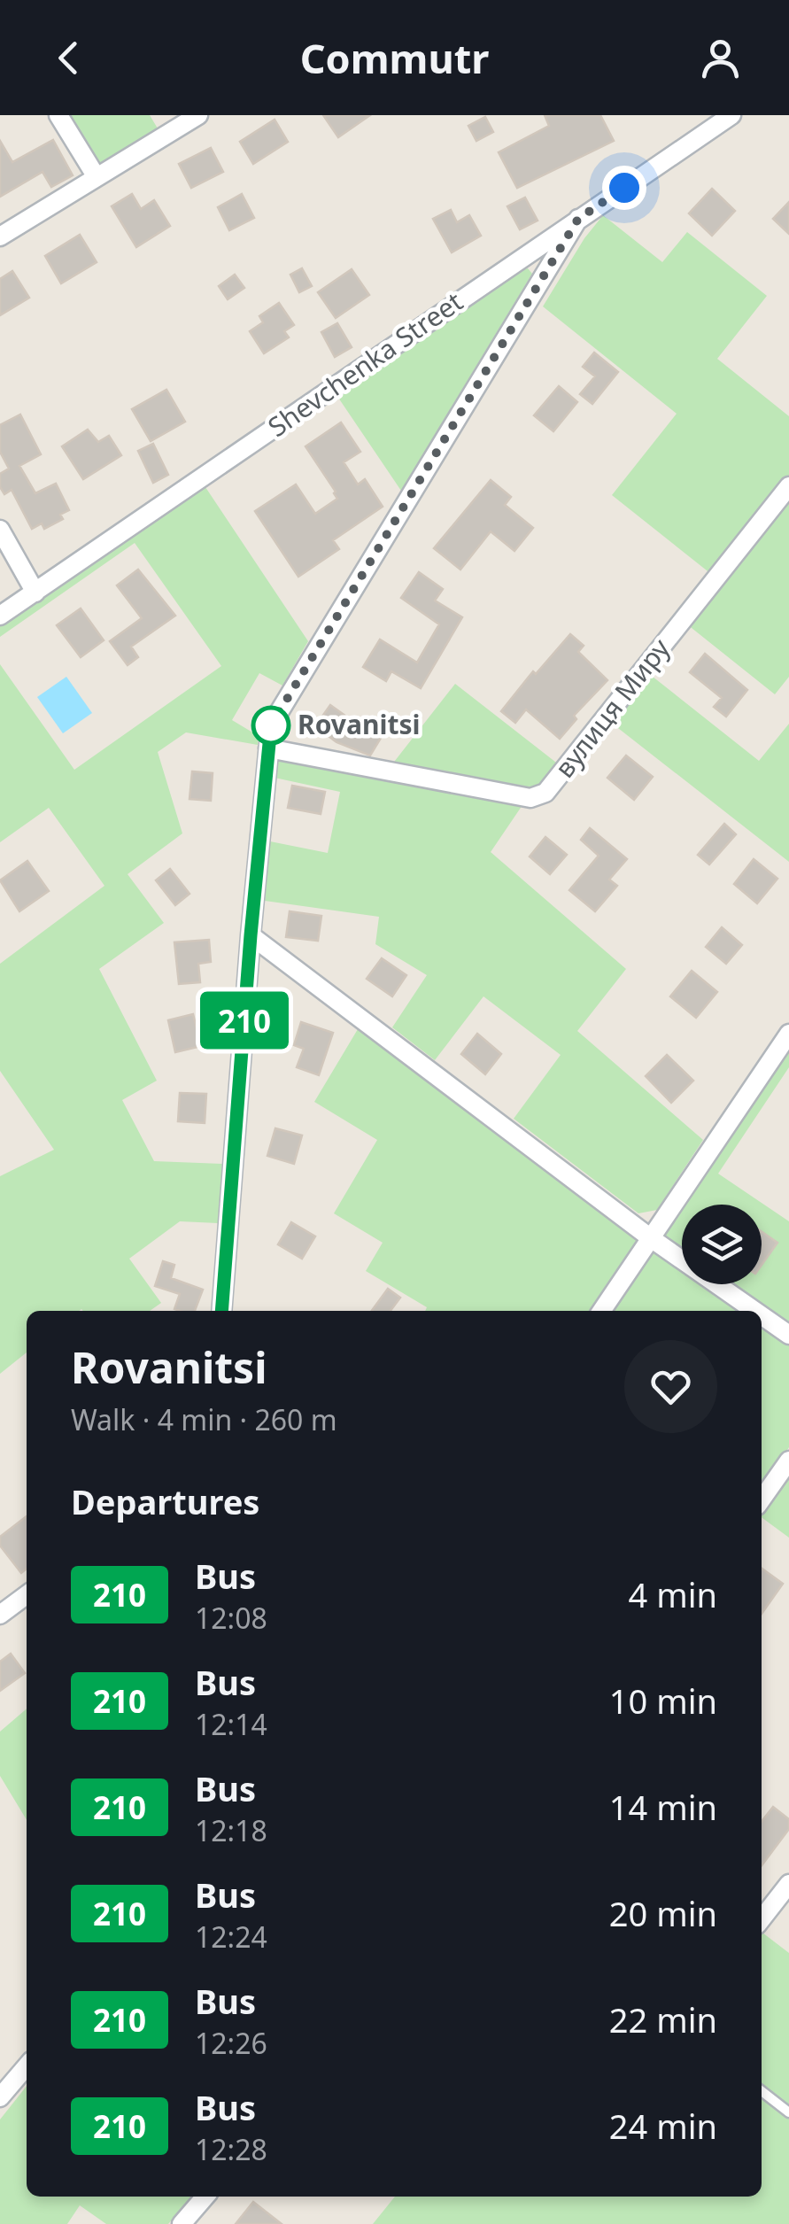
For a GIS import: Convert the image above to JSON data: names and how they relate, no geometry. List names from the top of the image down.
{
  "streets": {
    "street": ["Shevchenka Street", "вулиця Миру"]
  },
  "places": ["Rovanitsi"],
  "lines": ["bus line 210"],
  "page": {
    "header": "Commutr",
    "on_map": "210",
    "heading": [
      ["Rovanitsi", "Walk · 4 min · 260 m"],
      "Departures"
    ],
    "list": [
      {
        "mark": "210",
        "name": "Bus",
        "note": "12:08",
        "value": "4 min"
      },
      {
        "mark": "210",
        "name": "Bus",
        "note": "12:14",
        "value": "10 min"
      },
      {
        "mark": "210",
        "name": "Bus",
        "note": "12:18",
        "value": "14 min"
      },
      {
        "mark": "210",
        "name": "Bus",
        "note": "12:24",
        "value": "20 min"
      },
      {
        "mark": "210",
        "name": "Bus",
        "note": "12:26",
        "value": "22 min"
      },
      {
        "mark": "210",
        "name": "Bus",
        "note": "12:28",
        "value": "24 min"
      }
    ]
  }
}
